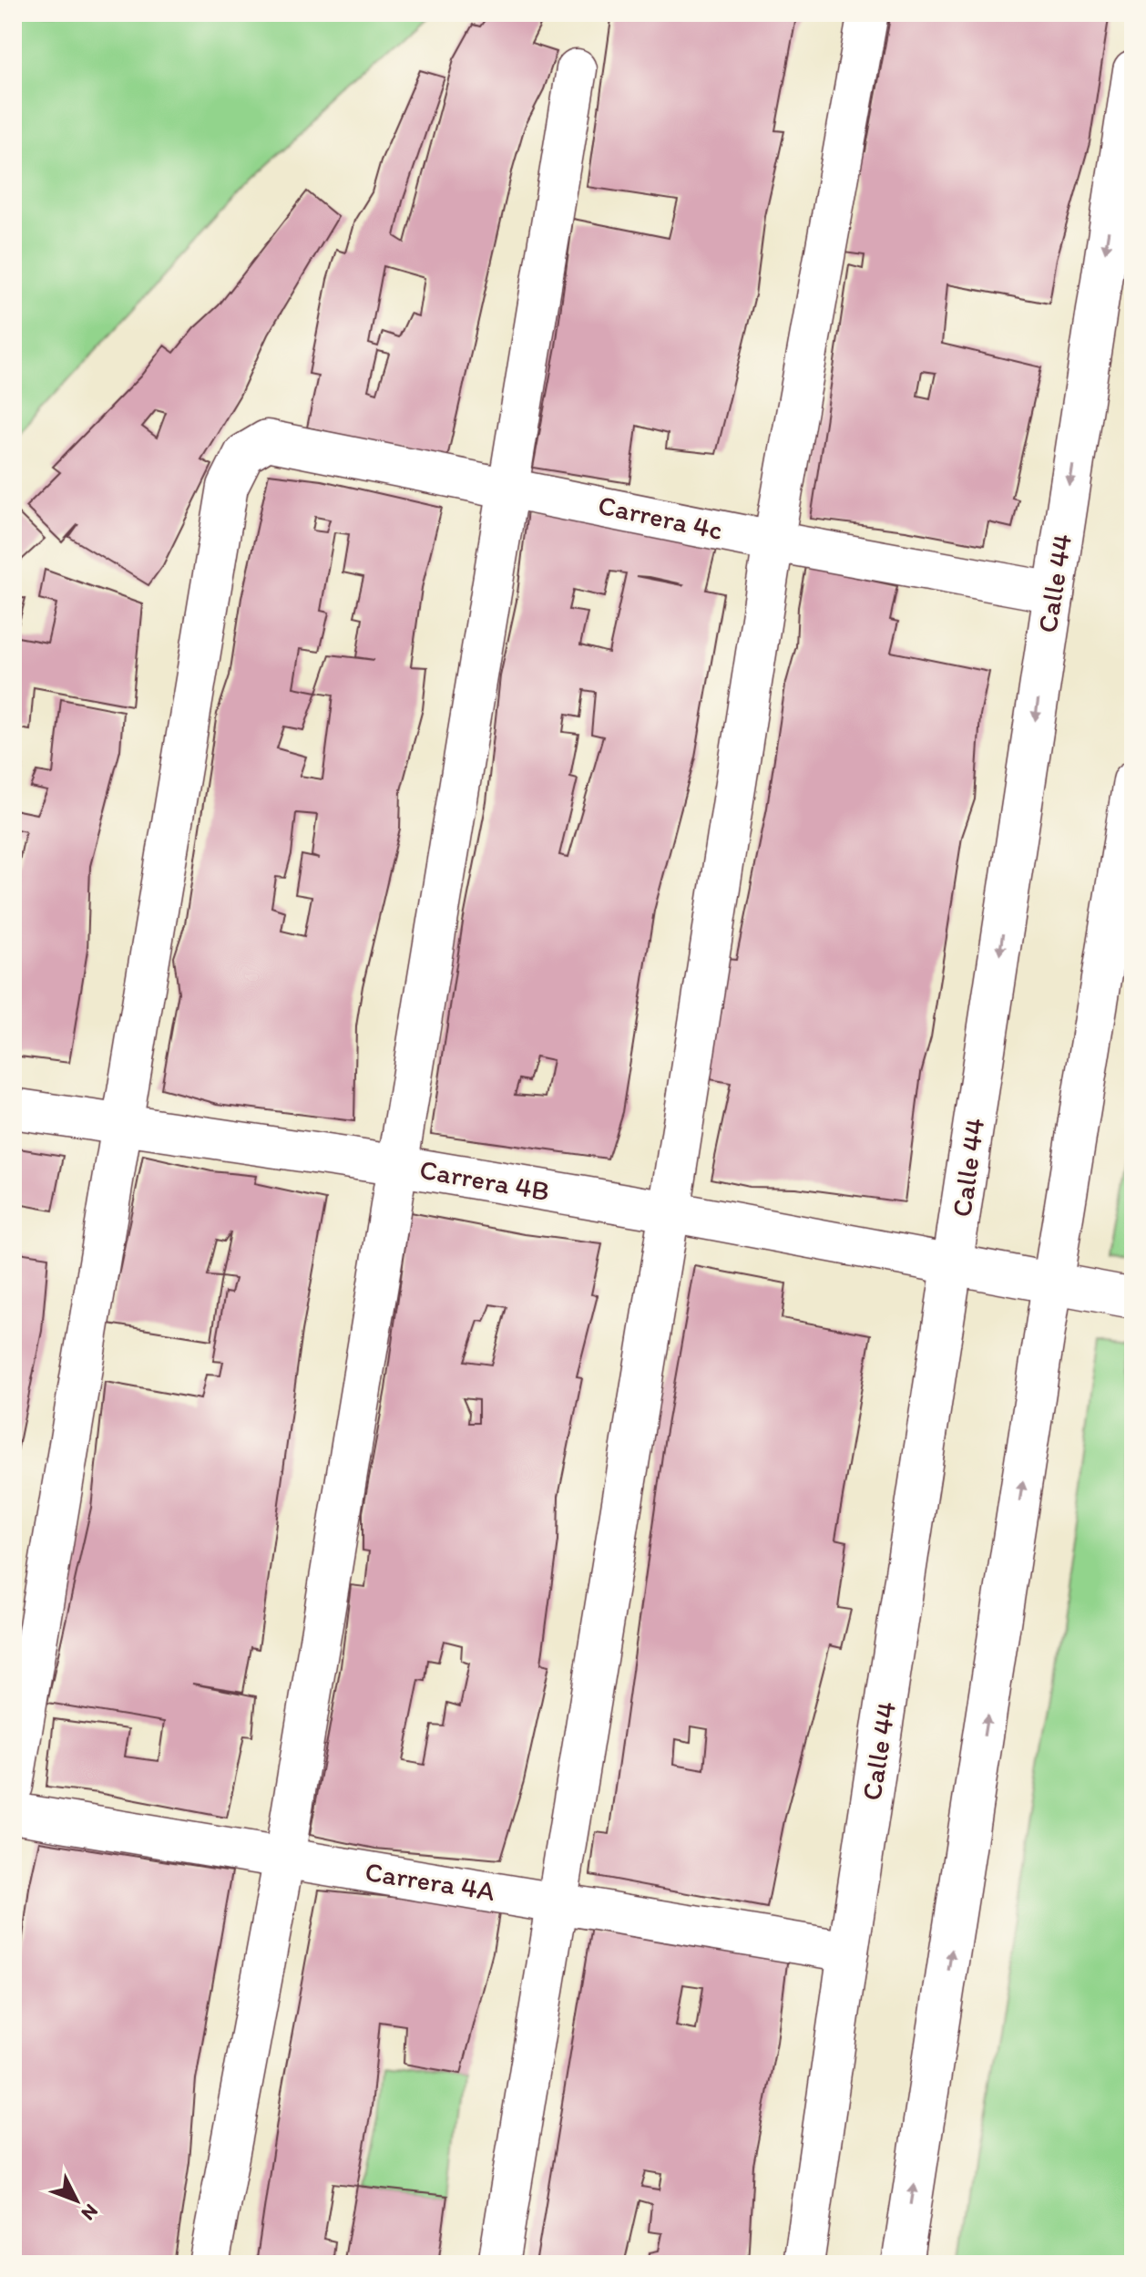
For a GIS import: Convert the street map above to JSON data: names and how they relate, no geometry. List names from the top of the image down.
{
  "streets": {
    "street": [
      "Carrera 4c",
      "Calle 44",
      "Carrera 4B",
      "Carrera 4A"
    ]
  },
  "crossings": [
    ["Carrera 4c", "Calle 44"],
    ["Carrera 4c", "Carrera 4B"],
    ["Calle 44", "Carrera 4B"],
    ["Calle 44", "Carrera 4A"]
  ],
  "north": "bottom right"
}
